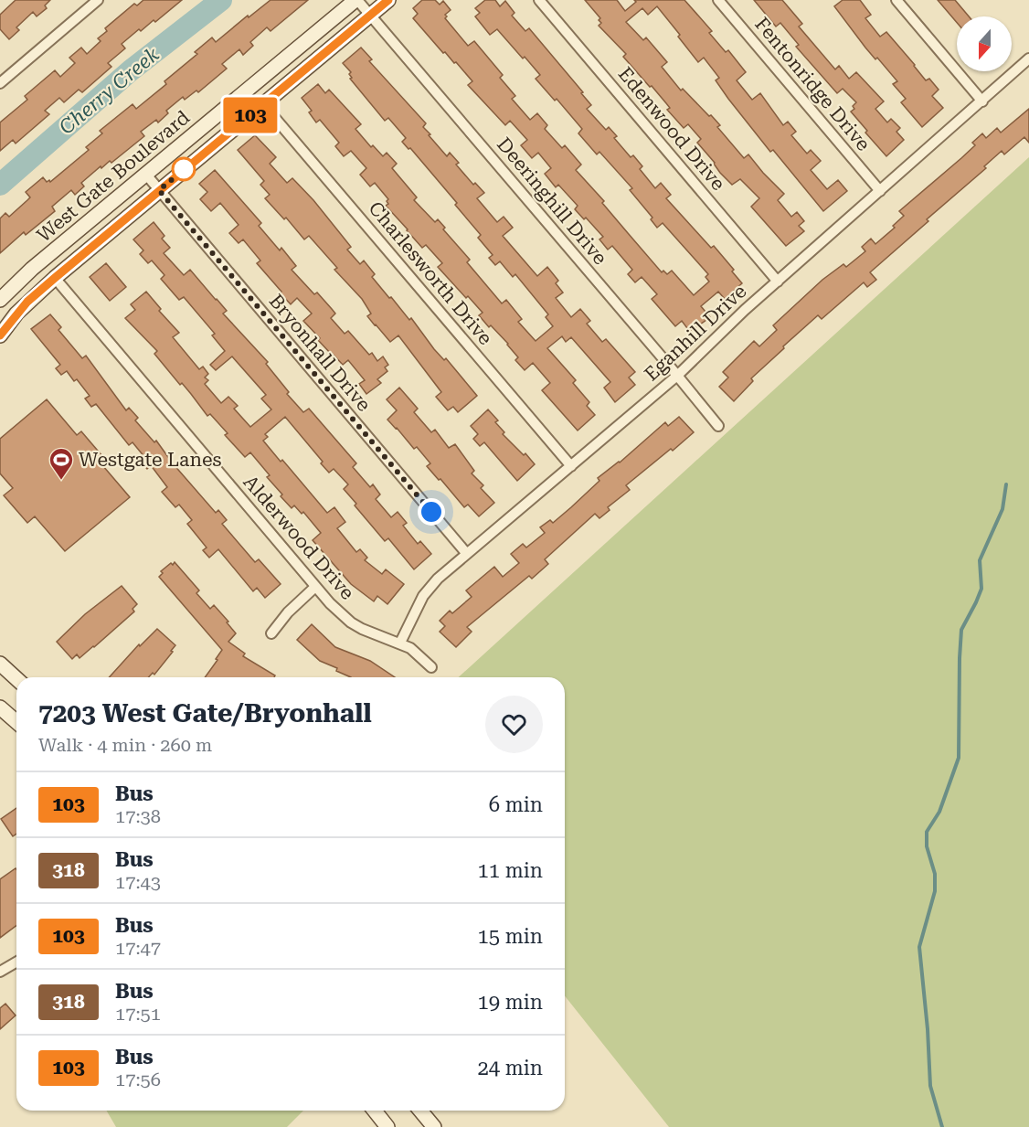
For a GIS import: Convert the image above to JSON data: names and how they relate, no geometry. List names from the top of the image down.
{
  "streets": {
    "main road": ["West Gate Boulevard"],
    "street": [
      "Fentonridge Drive",
      "Edenwood Drive",
      "Deeringhill Drive",
      "Charlesworth Drive",
      "Eganhill Drive",
      "Bryonhall Drive",
      "Alderwood Drive"
    ]
  },
  "crossings": [
    ["Fentonridge Drive", "Eganhill Drive"],
    ["Edenwood Drive", "Eganhill Drive"],
    ["West Gate Boulevard", "Deeringhill Drive"],
    ["West Gate Boulevard", "Charlesworth Drive"],
    ["West Gate Boulevard", "Bryonhall Drive"],
    ["West Gate Boulevard", "Alderwood Drive"],
    ["Deeringhill Drive", "Eganhill Drive"],
    ["Charlesworth Drive", "Eganhill Drive"],
    ["Eganhill Drive", "Bryonhall Drive"],
    ["Eganhill Drive", "Alderwood Drive"]
  ],
  "water": ["Cherry Creek"],
  "places": {
    "sports": ["Westgate Lanes"]
  },
  "lines": ["bus line 103"],
  "north": "bottom",
  "page": {
    "on_map": "103",
    "heading": ["7203 West Gate/Bryonhall", "Walk · 4 min · 260 m"],
    "list": [
      {
        "mark": "103",
        "name": "Bus",
        "note": "17:38",
        "value": "6 min"
      },
      {
        "mark": "318",
        "name": "Bus",
        "note": "17:43",
        "value": "11 min"
      },
      {
        "mark": "103",
        "name": "Bus",
        "note": "17:47",
        "value": "15 min"
      },
      {
        "mark": "318",
        "name": "Bus",
        "note": "17:51",
        "value": "19 min"
      },
      {
        "mark": "103",
        "name": "Bus",
        "note": "17:56",
        "value": "24 min"
      }
    ]
  }
}
